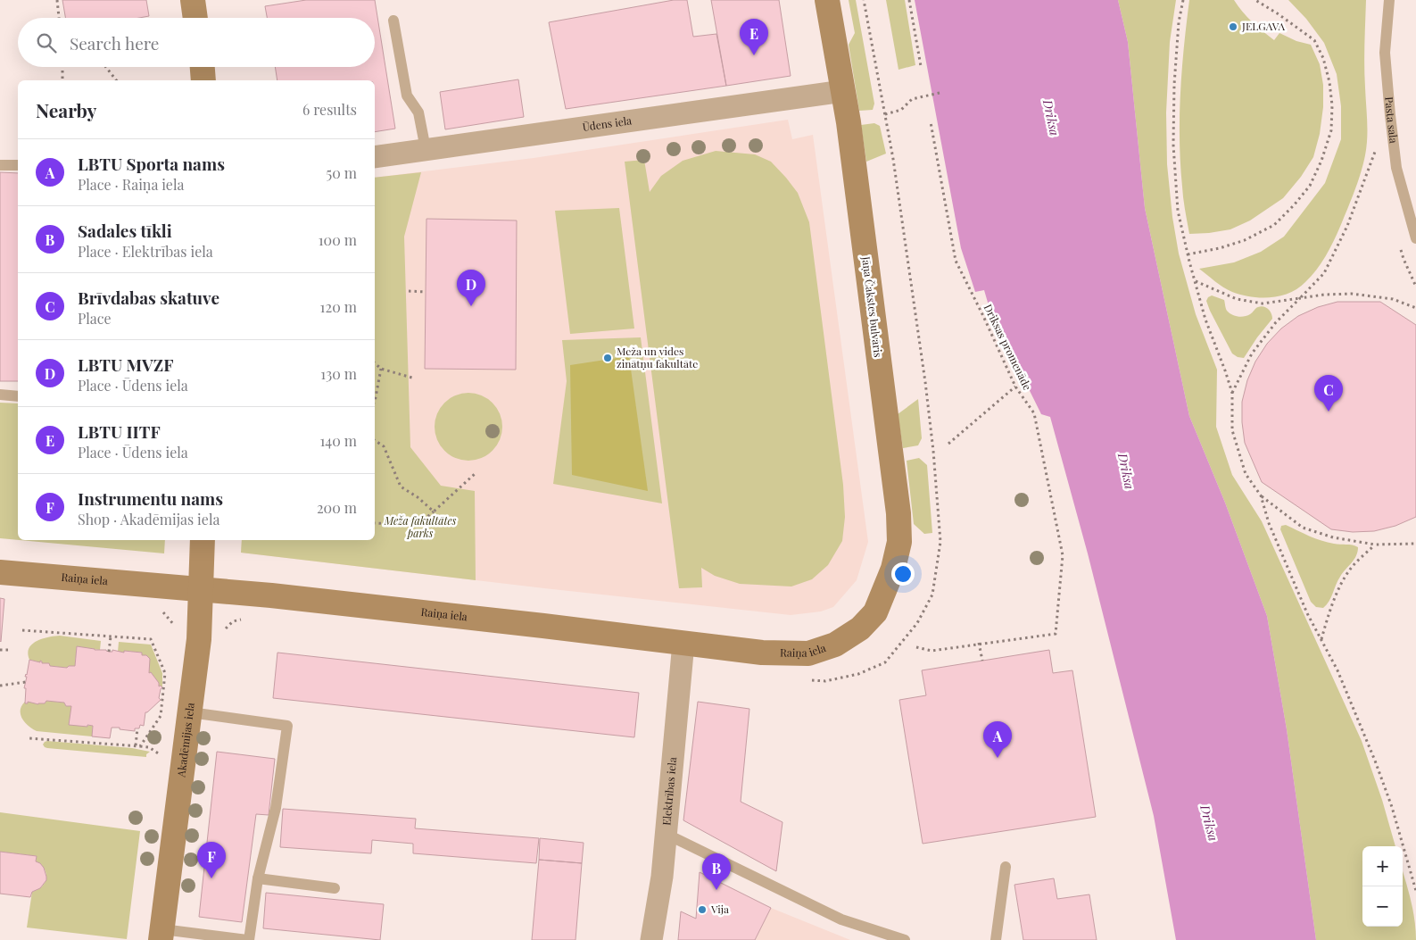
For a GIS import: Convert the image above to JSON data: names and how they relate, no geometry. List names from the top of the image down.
{
  "streets": {
    "street": [
      "Ūdens iela",
      "Jāņa Čakstes bulvāris",
      "Raiņa iela",
      "Akadēmijas iela",
      "Elektrības iela"
    ],
    "lane": ["Pasta sala"],
    "path": ["Driksas promenāde"]
  },
  "crossings": [
    ["Ūdens iela", "Jāņa Čakstes bulvāris"],
    ["Jāņa Čakstes bulvāris", "Raiņa iela"],
    ["Raiņa iela", "Akadēmijas iela"],
    ["Raiņa iela", "Elektrības iela"]
  ],
  "water": ["Driksa"],
  "parks": ["Meža fakultātes parks"],
  "places": ["JELGAVA", "Meža un vides zinātņu fakultāte", "Vija"],
  "page": {
    "search": "Search here",
    "pins": [
      "E",
      "D",
      "C",
      "A",
      "F",
      "B"
    ],
    "heading": ["Nearby", "6 results"],
    "list": [
      {
        "mark": "A",
        "name": "LBTU Sporta nams",
        "note": "Place · Raiņa iela",
        "value": "50 m"
      },
      {
        "mark": "B",
        "name": "Sadales tīkli",
        "note": "Place · Elektrības iela",
        "value": "100 m"
      },
      {
        "mark": "C",
        "name": "Brīvdabas skatuve",
        "note": "Place",
        "value": "120 m"
      },
      {
        "mark": "D",
        "name": "LBTU MVZF",
        "note": "Place · Ūdens iela",
        "value": "130 m"
      },
      {
        "mark": "E",
        "name": "LBTU IITF",
        "note": "Place · Ūdens iela",
        "value": "140 m"
      },
      {
        "mark": "F",
        "name": "Instrumentu nams",
        "note": "Shop · Akadēmijas iela",
        "value": "200 m"
      }
    ],
    "map_buttons": ["+", "−"]
  }
}
